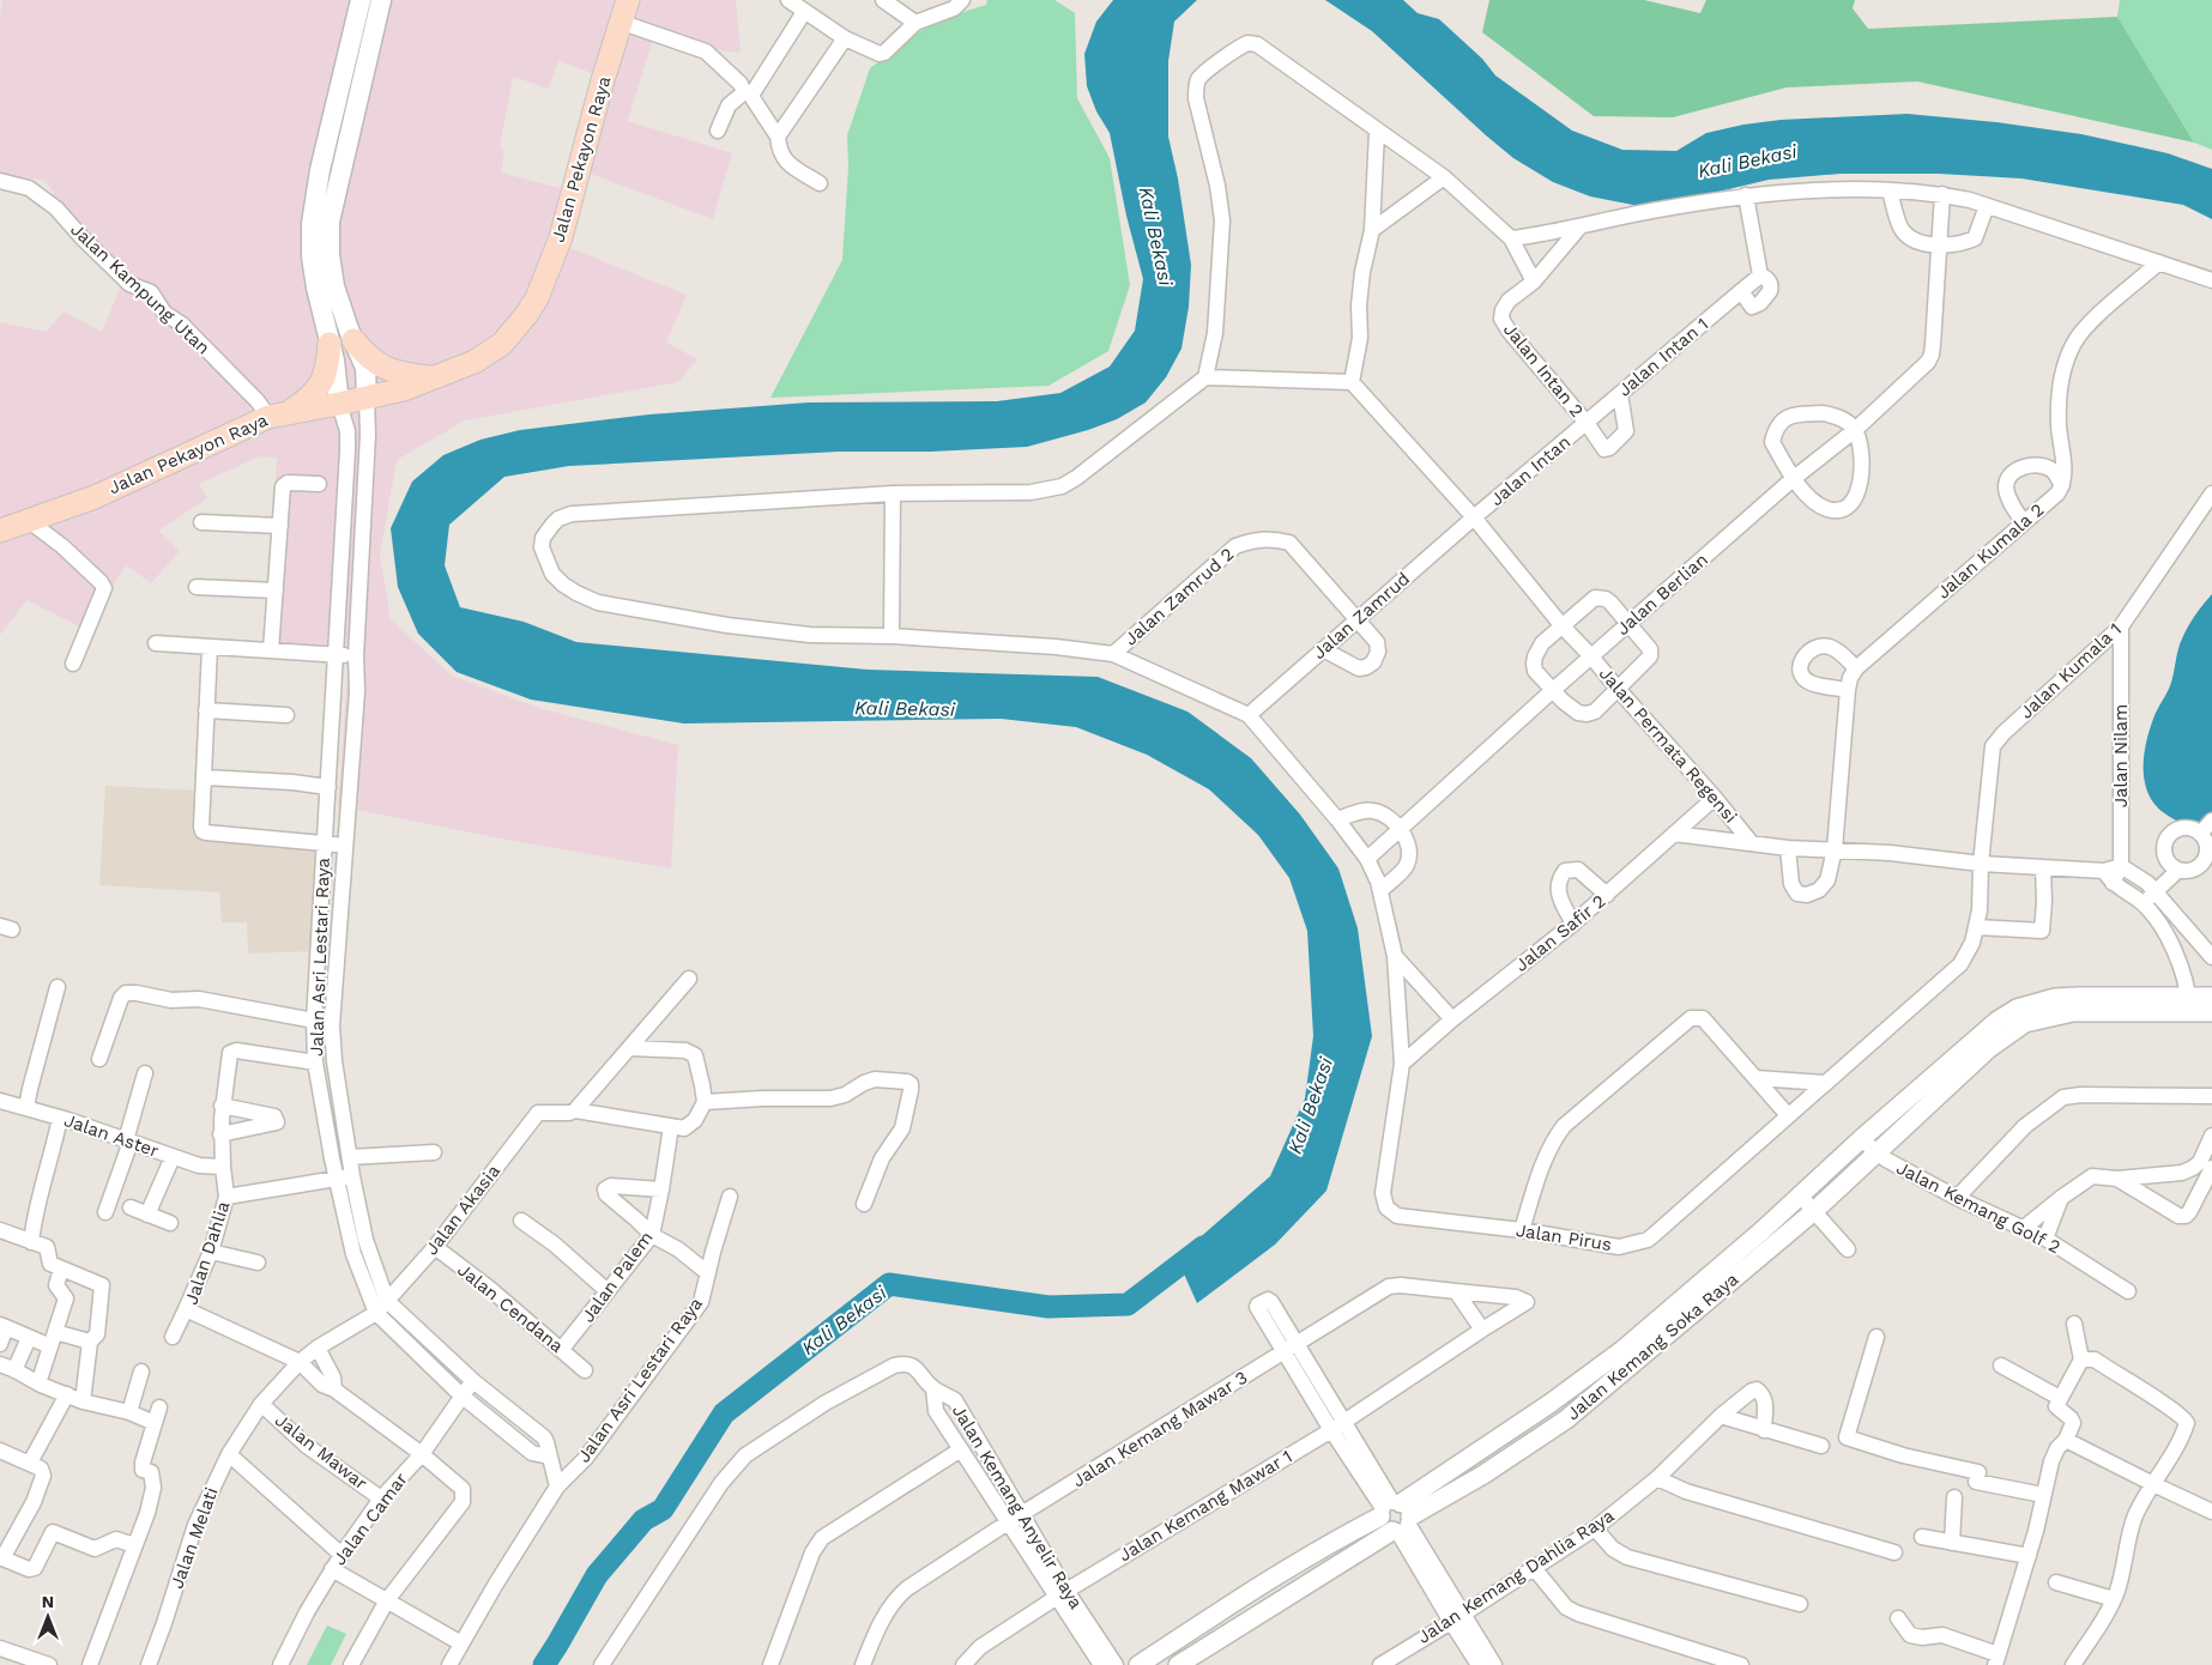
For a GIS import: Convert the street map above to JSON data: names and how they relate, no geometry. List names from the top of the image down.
{
  "streets": {
    "main road": ["Jalan Pekayon Raya"],
    "street": [
      "Jalan Kampung Utan",
      "Jalan Intan 1",
      "Jalan Intan 2",
      "Jalan Intan",
      "Jalan Kumala 2",
      "Jalan Berlian",
      "Jalan Zamrud 2",
      "Jalan Zamrud",
      "Jalan Kumala 1",
      "Jalan Permata Regensi",
      "Jalan Nilam",
      "Jalan Safir 2",
      "Jalan Asri Lestari Raya",
      "Jalan Aster",
      "Jalan Kemang Golf 2",
      "Jalan Akasia",
      "Jalan Pirus",
      "Jalan Dahlia",
      "Jalan Palem",
      "Jalan Cendana",
      "Jalan Kemang Soka Raya",
      "Jalan Kemang Mawar 3",
      "Jalan Mawar",
      "Jalan Kemang Mawar 1",
      "Jalan Kemang Anyelir Raya",
      "Jalan Camar",
      "Jalan Melati",
      "Jalan Kemang Dahlia Raya"
    ]
  },
  "crossings": [
    ["Jalan Pekayon Raya", "Jalan Kampung Utan"],
    ["Jalan Pekayon Raya", "Jalan Asri Lestari Raya"],
    ["Jalan Intan 1", "Jalan Intan 2"],
    ["Jalan Intan 1", "Jalan Intan"],
    ["Jalan Intan 2", "Jalan Intan"],
    ["Jalan Intan", "Jalan Zamrud"],
    ["Jalan Intan", "Jalan Permata Regensi"],
    ["Jalan Berlian", "Jalan Permata Regensi"],
    ["Jalan Berlian", "Jalan Pirus"],
    ["Jalan Zamrud 2", "Jalan Zamrud"],
    ["Jalan Zamrud", "Jalan Permata Regensi"],
    ["Jalan Zamrud", "Jalan Pirus"],
    ["Jalan Kumala 1", "Jalan Nilam"],
    ["Jalan Kumala 1", "Jalan Pirus"],
    ["Jalan Permata Regensi", "Jalan Safir 2"],
    ["Jalan Safir 2", "Jalan Pirus"],
    ["Jalan Asri Lestari Raya", "Jalan Akasia"],
    ["Jalan Asri Lestari Raya", "Jalan Dahlia"],
    ["Jalan Asri Lestari Raya", "Jalan Camar"],
    ["Jalan Asri Lestari Raya", "Jalan Melati"],
    ["Jalan Aster", "Jalan Dahlia"],
    ["Jalan Kemang Golf 2", "Jalan Kemang Soka Raya"],
    ["Jalan Akasia", "Jalan Cendana"],
    ["Jalan Akasia", "Jalan Melati"],
    ["Jalan Dahlia", "Jalan Camar"],
    ["Jalan Dahlia", "Jalan Melati"],
    ["Jalan Palem", "Jalan Cendana"],
    ["Jalan Kemang Mawar 3", "Jalan Kemang Mawar 1"],
    ["Jalan Kemang Mawar 3", "Jalan Kemang Anyelir Raya"],
    ["Jalan Mawar", "Jalan Camar"],
    ["Jalan Mawar", "Jalan Melati"],
    ["Jalan Kemang Mawar 1", "Jalan Kemang Anyelir Raya"]
  ],
  "water": ["Kali Bekasi"],
  "north": "top"
}
